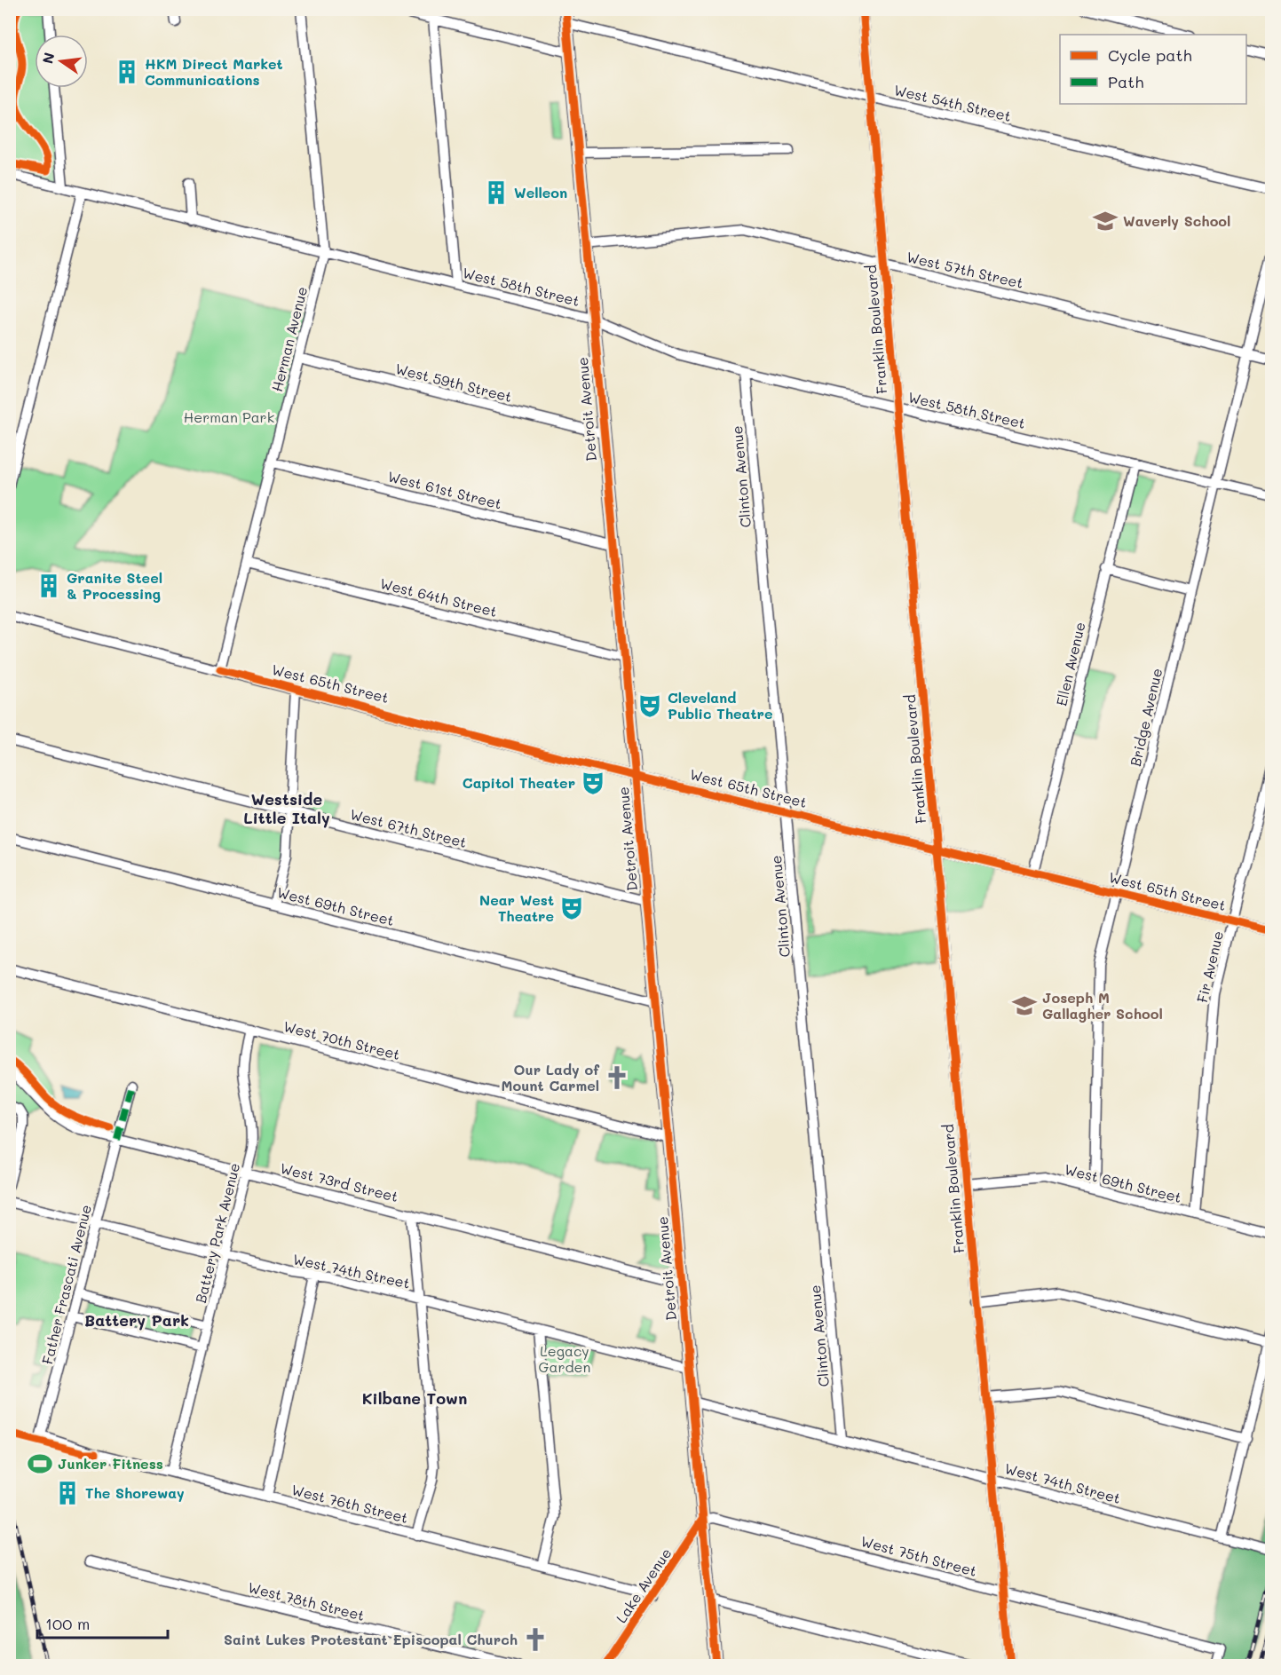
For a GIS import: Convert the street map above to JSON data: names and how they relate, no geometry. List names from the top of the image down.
{
  "streets": {
    "main road": ["Detroit Avenue"],
    "street": [
      "West 54th Street",
      "West 57th Street",
      "West 58th Street",
      "Franklin Boulevard",
      "Herman Avenue",
      "West 59th Street",
      "Clinton Avenue",
      "West 61st Street",
      "West 64th Street",
      "Ellen Avenue",
      "West 65th Street",
      "Bridge Avenue",
      "West 67th Street",
      "West 69th Street",
      "Fir Avenue",
      "West 70th Street",
      "West 73rd Street",
      "Battery Park Avenue",
      "West 74th Street",
      "Father Frascati Avenue",
      "West 76th Street",
      "West 75th Street",
      "Lake Avenue",
      "West 78th Street"
    ]
  },
  "crossings": [
    ["West 54th Street", "Franklin Boulevard"],
    ["West 54th Street", "Detroit Avenue"],
    ["West 57th Street", "Franklin Boulevard"],
    ["West 57th Street", "Detroit Avenue"],
    ["West 57th Street", "Bridge Avenue"],
    ["West 58th Street", "Franklin Boulevard"],
    ["West 58th Street", "Herman Avenue"],
    ["West 58th Street", "Detroit Avenue"],
    ["West 58th Street", "Clinton Avenue"],
    ["West 58th Street", "Ellen Avenue"],
    ["West 58th Street", "Bridge Avenue"],
    ["Franklin Boulevard", "West 65th Street"],
    ["Franklin Boulevard", "West 69th Street"],
    ["Franklin Boulevard", "West 74th Street"],
    ["Franklin Boulevard", "West 75th Street"],
    ["Herman Avenue", "West 59th Street"],
    ["Herman Avenue", "West 61st Street"],
    ["Herman Avenue", "West 64th Street"],
    ["Herman Avenue", "West 65th Street"],
    ["West 59th Street", "Detroit Avenue"],
    ["Detroit Avenue", "West 61st Street"],
    ["Detroit Avenue", "West 64th Street"],
    ["Detroit Avenue", "West 65th Street"],
    ["Detroit Avenue", "West 67th Street"],
    ["Detroit Avenue", "West 69th Street"],
    ["Detroit Avenue", "West 70th Street"],
    ["Detroit Avenue", "West 73rd Street"],
    ["Detroit Avenue", "West 74th Street"],
    ["Detroit Avenue", "West 75th Street"],
    ["Detroit Avenue", "Lake Avenue"],
    ["Clinton Avenue", "West 65th Street"],
    ["Clinton Avenue", "West 74th Street"],
    ["Ellen Avenue", "West 65th Street"],
    ["West 65th Street", "Bridge Avenue"],
    ["West 65th Street", "Fir Avenue"],
    ["Bridge Avenue", "West 69th Street"],
    ["West 69th Street", "Fir Avenue"],
    ["West 70th Street", "Battery Park Avenue"],
    ["West 73rd Street", "Battery Park Avenue"],
    ["West 73rd Street", "Father Frascati Avenue"],
    ["Battery Park Avenue", "West 74th Street"],
    ["Battery Park Avenue", "West 76th Street"],
    ["West 74th Street", "Father Frascati Avenue"],
    ["Father Frascati Avenue", "West 76th Street"],
    ["West 76th Street", "Lake Avenue"],
    ["West 75th Street", "Lake Avenue"]
  ],
  "districts": ["Westside Little Italy", "Battery Park", "Kilbane Town"],
  "parks": ["Herman Park", "Legacy Garden"],
  "places": {
    "building": [
      "HKM Direct Market Communications",
      "Welleon",
      "Granite Steel & Processing",
      "The Shoreway"
    ],
    "school or university": ["Waverly School", "Joseph M Gallagher School"],
    "theatre": ["Cleveland Public Theatre", "Capitol Theater", "Near West Theatre"],
    "church": ["Our Lady of Mount Carmel", "Saint Lukes Protestant Episcopal Church"],
    "sports": ["Junker Fitness"]
  },
  "legend": ["Cycle path", "Path"],
  "scale_bar": "100 m",
  "north": "left"
}
